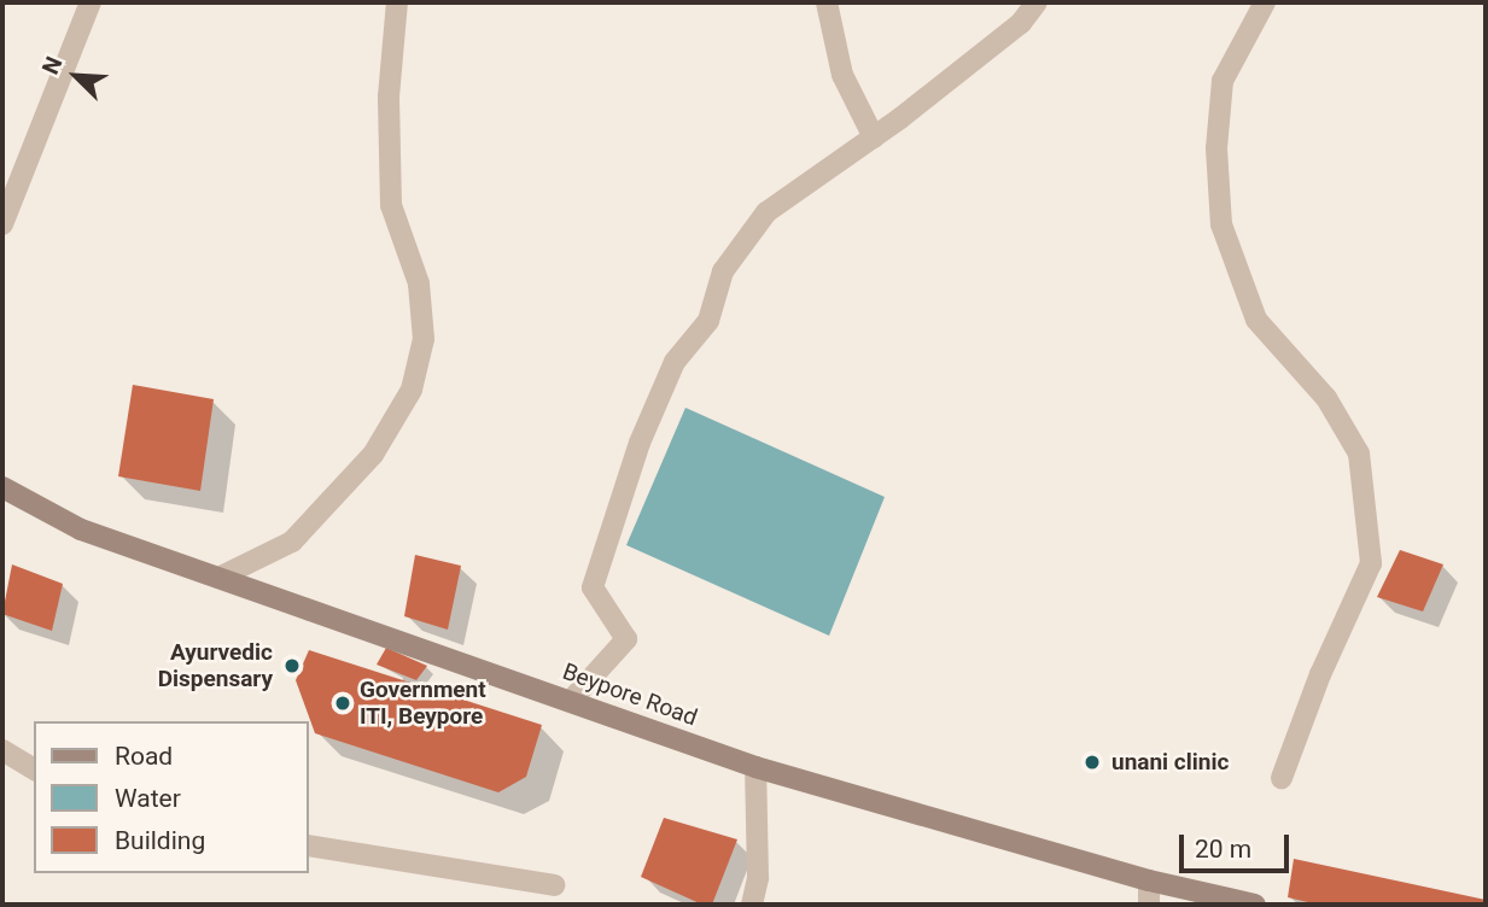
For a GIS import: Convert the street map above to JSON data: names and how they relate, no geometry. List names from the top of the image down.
{
  "streets": {
    "main road": ["Beypore Road"]
  },
  "places": ["Ayurvedic Dispensary", "Government ITI, Beypore", "unani clinic"],
  "legend": ["Road", "Water", "Building"],
  "scale_bar": "20 m",
  "north": "top left"
}
